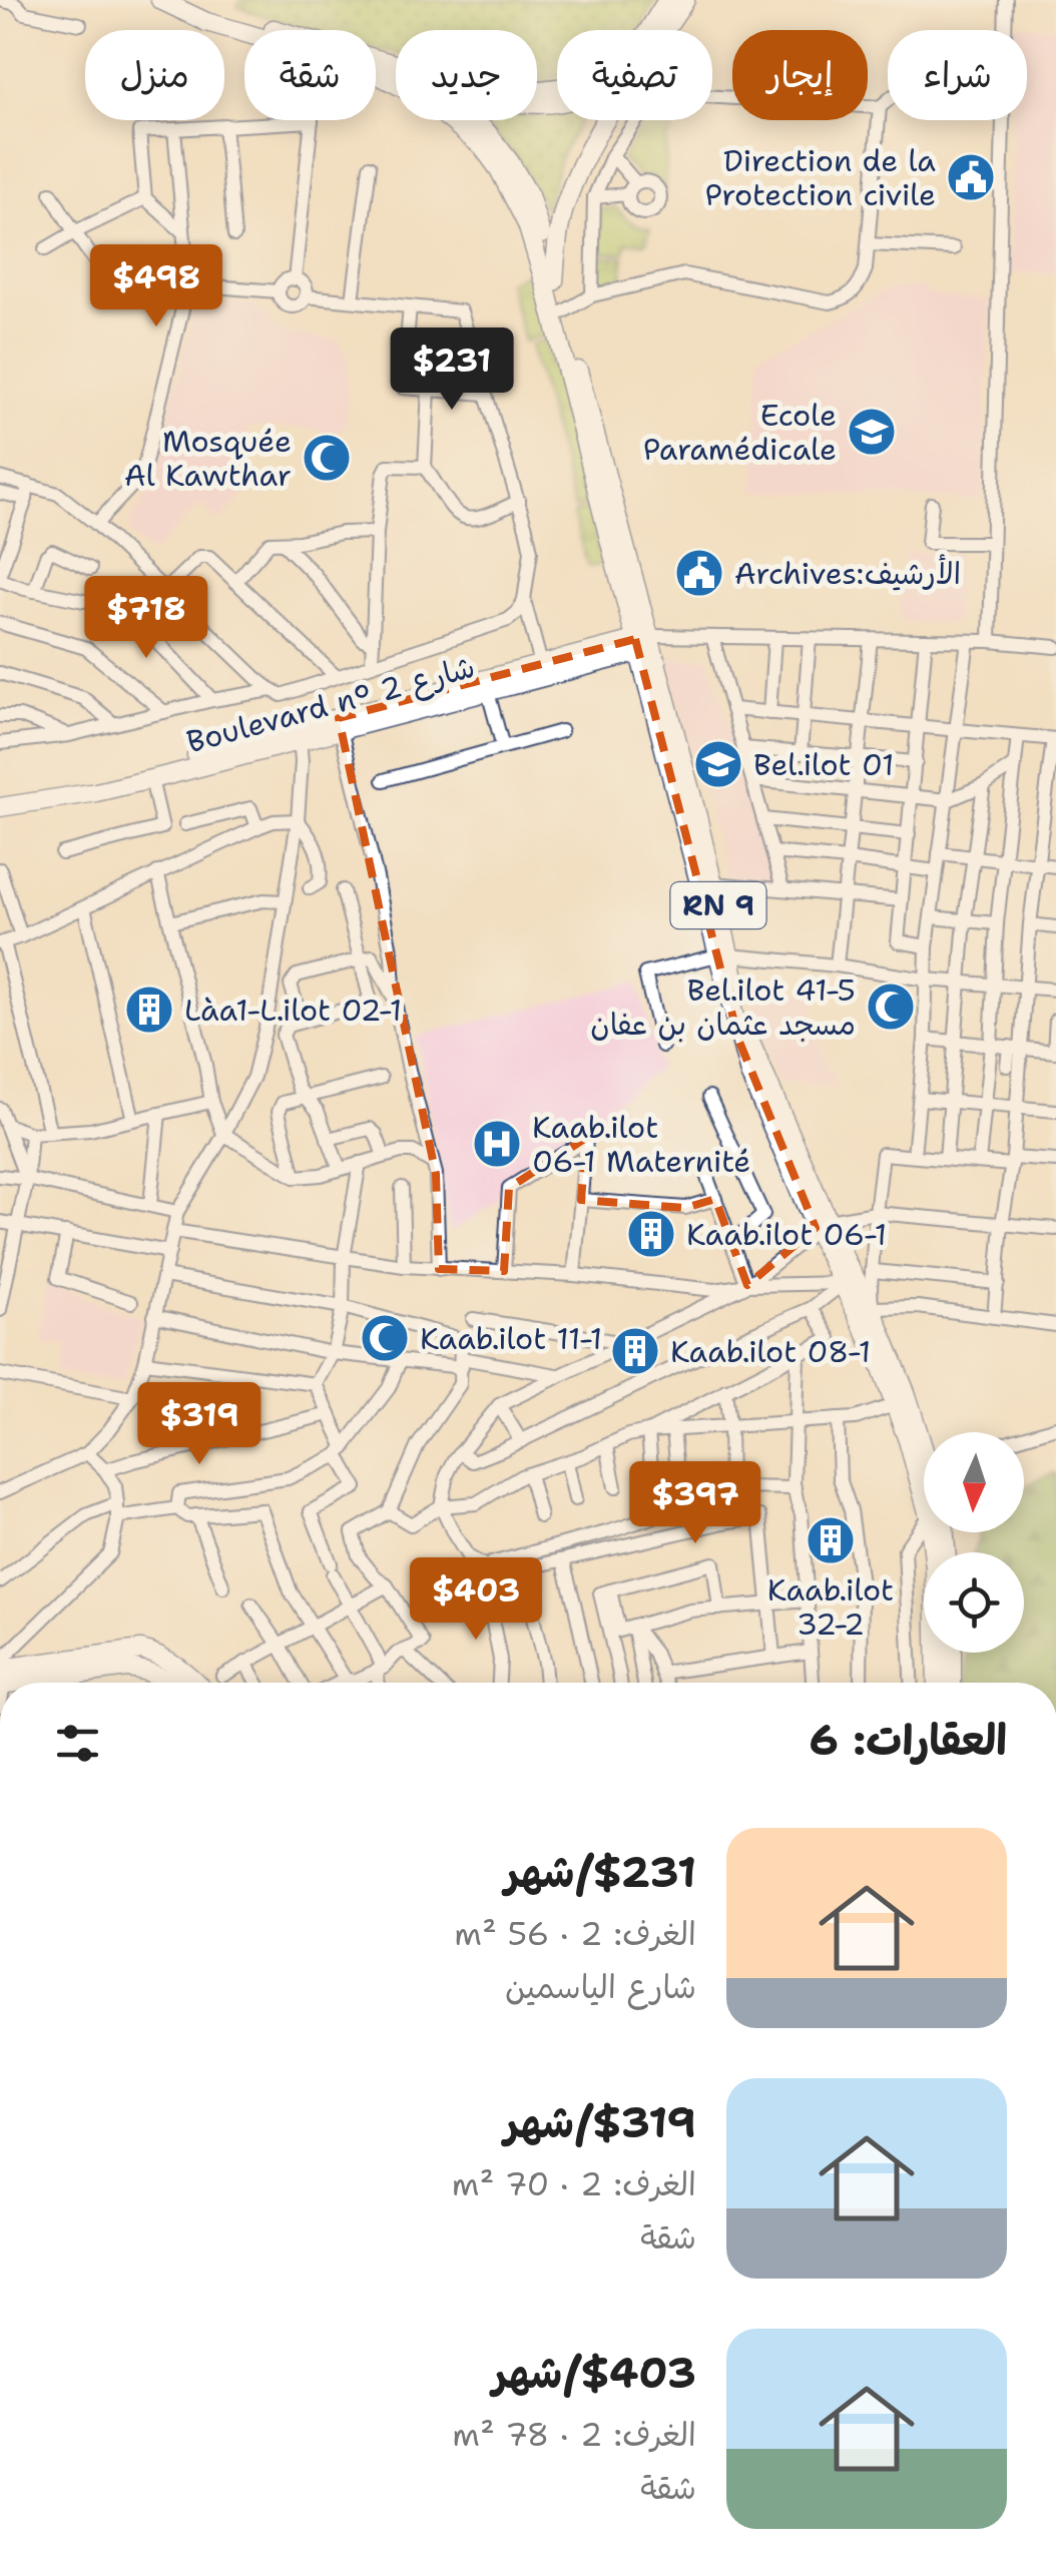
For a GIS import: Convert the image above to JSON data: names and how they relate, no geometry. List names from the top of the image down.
{
  "streets": {
    "main road": ["Boulevard n° شارع 2", "RN 9"]
  },
  "crossings": [
    ["Boulevard n° شارع 2", "RN 9"]
  ],
  "places": {
    "public building": ["Direction de la Protection civile", "Archives:الأرشيف"],
    "school or university": ["Ecole Paramédicale", "Bel.ilot 01"],
    "mosque": ["Mosquée Al Kawthar", "Bel.ilot 41-5 مسجد عثمان بن عفان", "Kaab.ilot 11-1"],
    "building": [
      "Làa1-L.ilot 02-1",
      "Kaab.ilot 06-1",
      "Kaab.ilot 08-1",
      "Kaab.ilot 32-2"
    ],
    "hospital": ["Kaab.ilot 06-1 Maternité"]
  },
  "north": "bottom",
  "page": {
    "chip": [
      "شراء",
      "إيجار",
      "تصفية",
      "جديد",
      "شقة",
      "منزل"
    ],
    "price": [
      "$498",
      "$231",
      "$718",
      "$319",
      "$397",
      "$403"
    ],
    "heading": "العقارات: 6",
    "list": [
      {
        "name": "$231/شهر",
        "note": "الغرف: 2 · 56 m² · شارع الياسمين"
      },
      {
        "name": "$319/شهر",
        "note": "الغرف: 2 · 70 m² · شقة"
      },
      {
        "name": "$403/شهر",
        "note": "الغرف: 2 · 78 m² · شقة"
      }
    ]
  }
}
